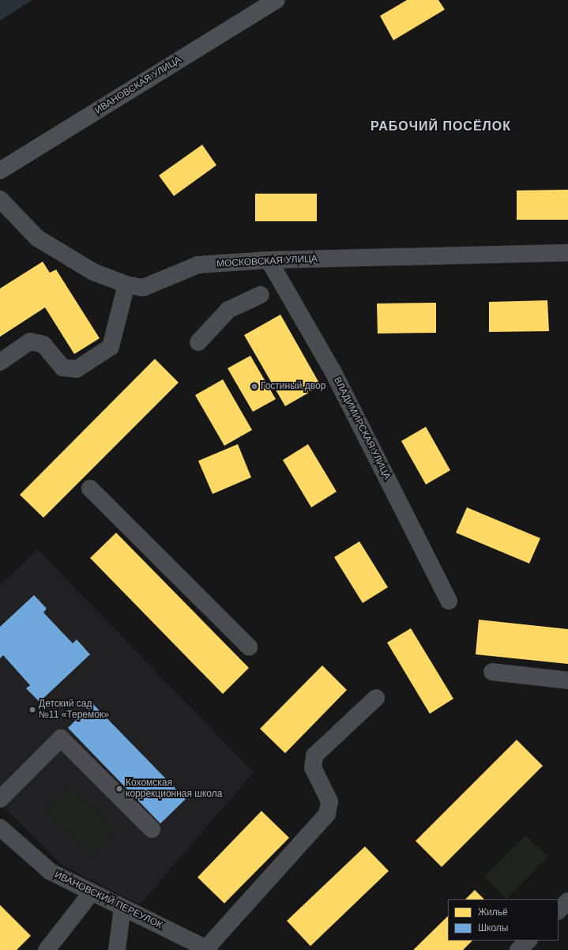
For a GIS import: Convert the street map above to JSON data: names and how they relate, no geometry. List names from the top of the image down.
{
  "streets": {
    "main road": ["ИВАНОВСКАЯ УЛИЦА"],
    "street": ["МОСКОВСКАЯ УЛИЦА", "ВЛАДИМИРСКАЯ УЛИЦА", "ИВАНОВСКИЙ ПЕРЕУЛОК"]
  },
  "crossings": [
    ["МОСКОВСКАЯ УЛИЦА", "ВЛАДИМИРСКАЯ УЛИЦА"]
  ],
  "districts": ["РАБОЧИЙ ПОСЁЛОК"],
  "places": ["Гостиный двор", "Детский сад №11 «Теремок»", "Кохомская коррекционная школа"],
  "legend": ["Жильё", "Школы"]
}
